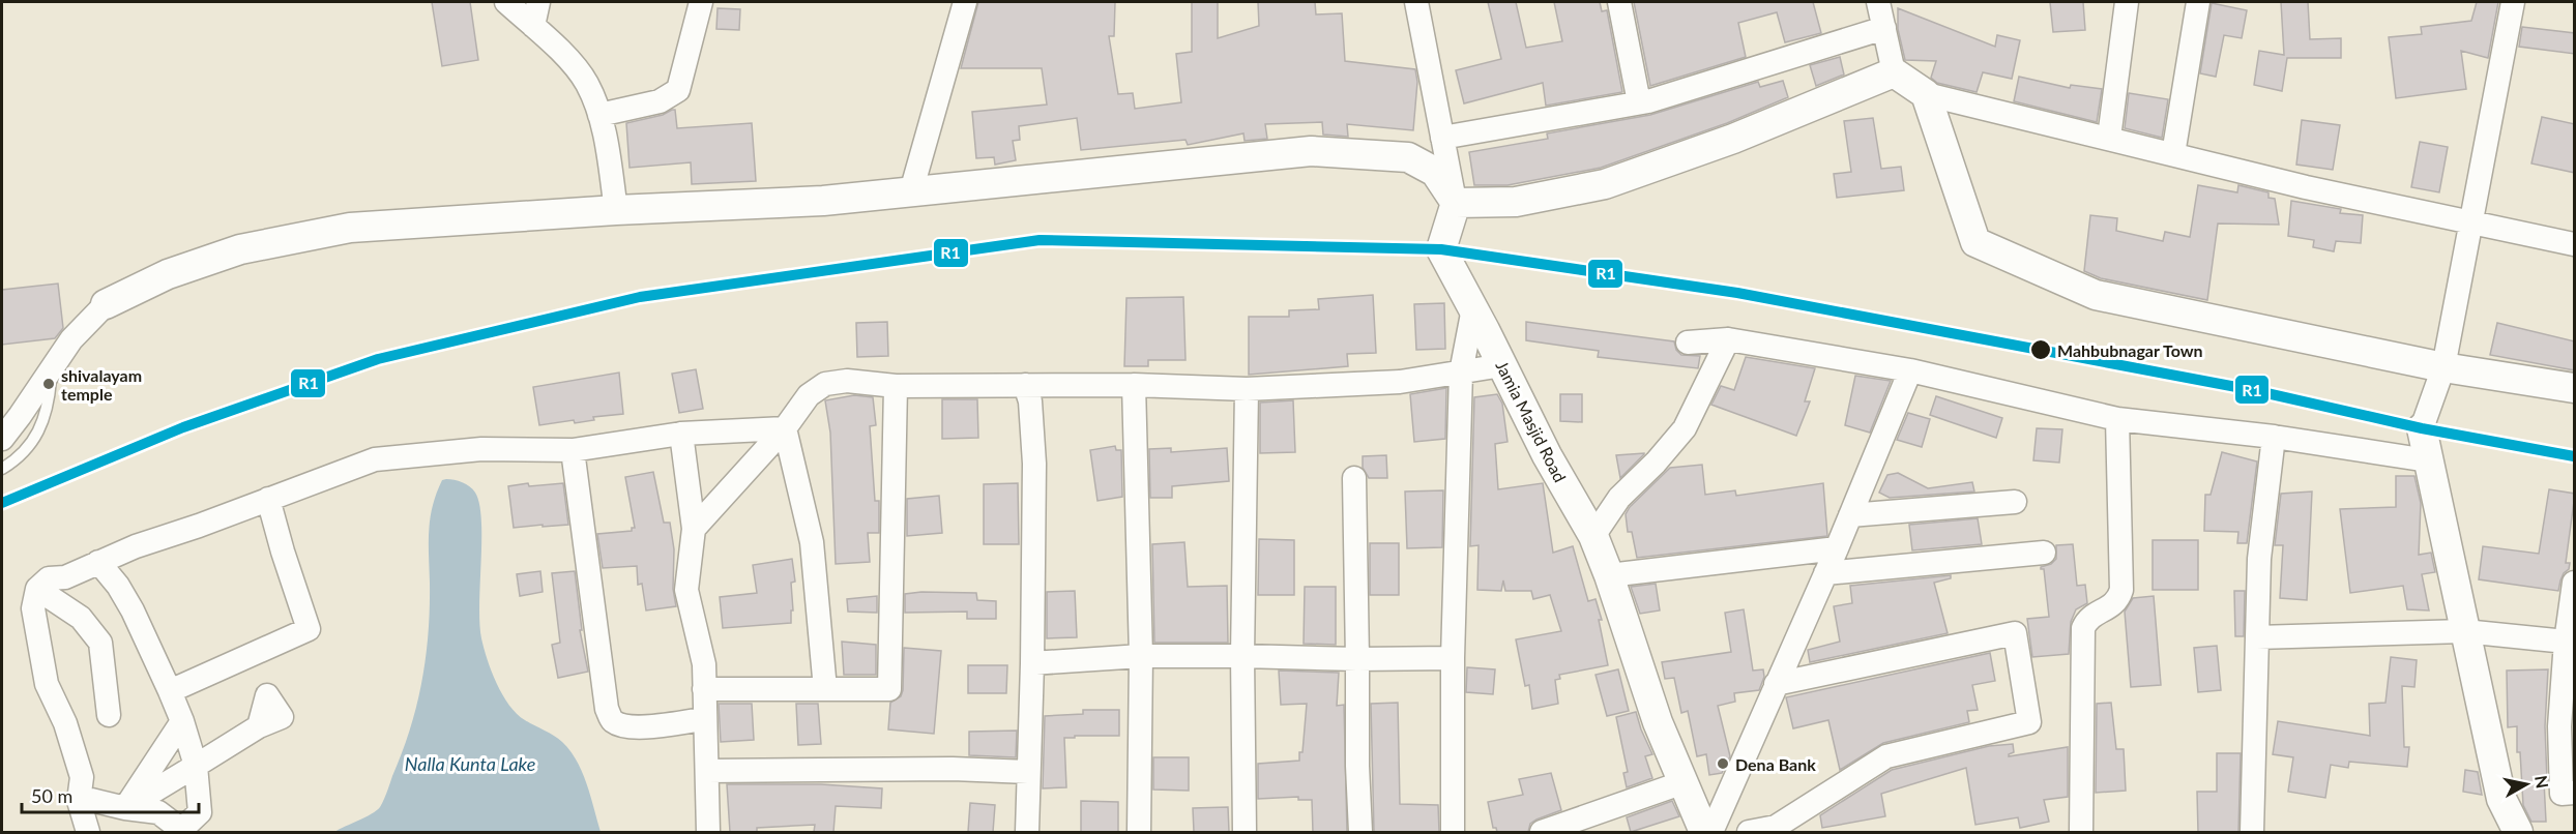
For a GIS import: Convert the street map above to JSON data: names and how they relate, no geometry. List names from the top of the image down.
{
  "streets": {
    "street": ["Jamia Masjid Road"]
  },
  "water": ["Nalla Kunta Lake"],
  "places": ["Mahbubnagar Town", "shivalayam temple", "Dena Bank"],
  "lines": ["transit line R1"],
  "scale_bar": "50 m",
  "north": "right"
}
